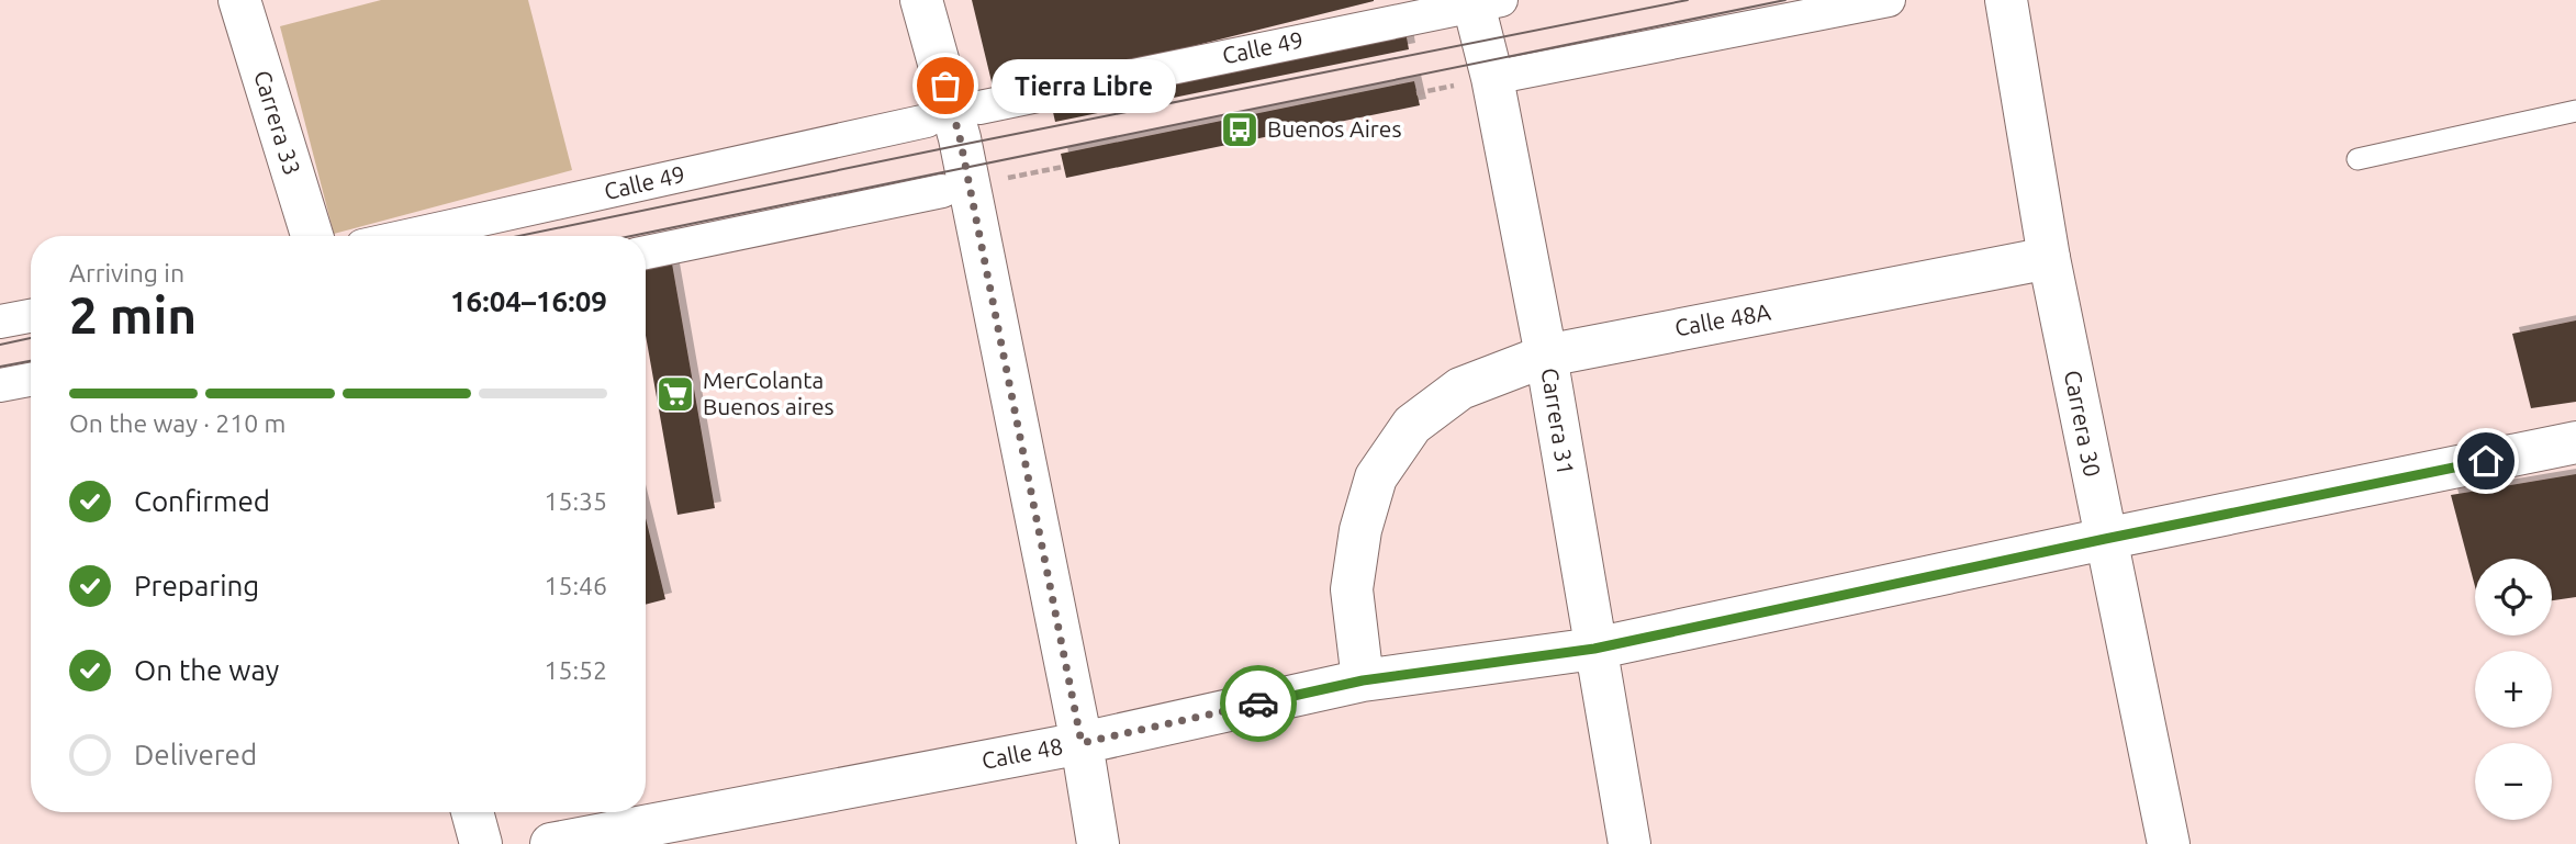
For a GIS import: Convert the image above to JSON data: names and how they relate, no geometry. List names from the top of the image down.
{
  "streets": {
    "street": [
      "Calle 49",
      "Carrera 33",
      "Calle 48A",
      "Carrera 31",
      "Carrera 30",
      "Calle 48"
    ]
  },
  "crossings": [
    ["Calle 49", "Carrera 31"],
    ["Calle 48A", "Carrera 31"],
    ["Calle 48A", "Carrera 30"],
    ["Calle 48A", "Calle 48"],
    ["Carrera 31", "Calle 48"],
    ["Carrera 30", "Calle 48"]
  ],
  "places": {
    "other": ["Tierra Libre"],
    "bus stop": ["Buenos Aires"],
    "supermarket": ["MerColanta Buenos aires"]
  },
  "page": {
    "bubble": "Tierra Libre",
    "heading": ["2 min", "Arriving in", "16:04–16:09"],
    "bar": "On the way · 210 m",
    "list": [
      ["Confirmed", "15:35"],
      ["Preparing", "15:46"],
      ["On the way", "15:52"],
      "Delivered"
    ],
    "map_buttons": ["+", "−"]
  }
}
